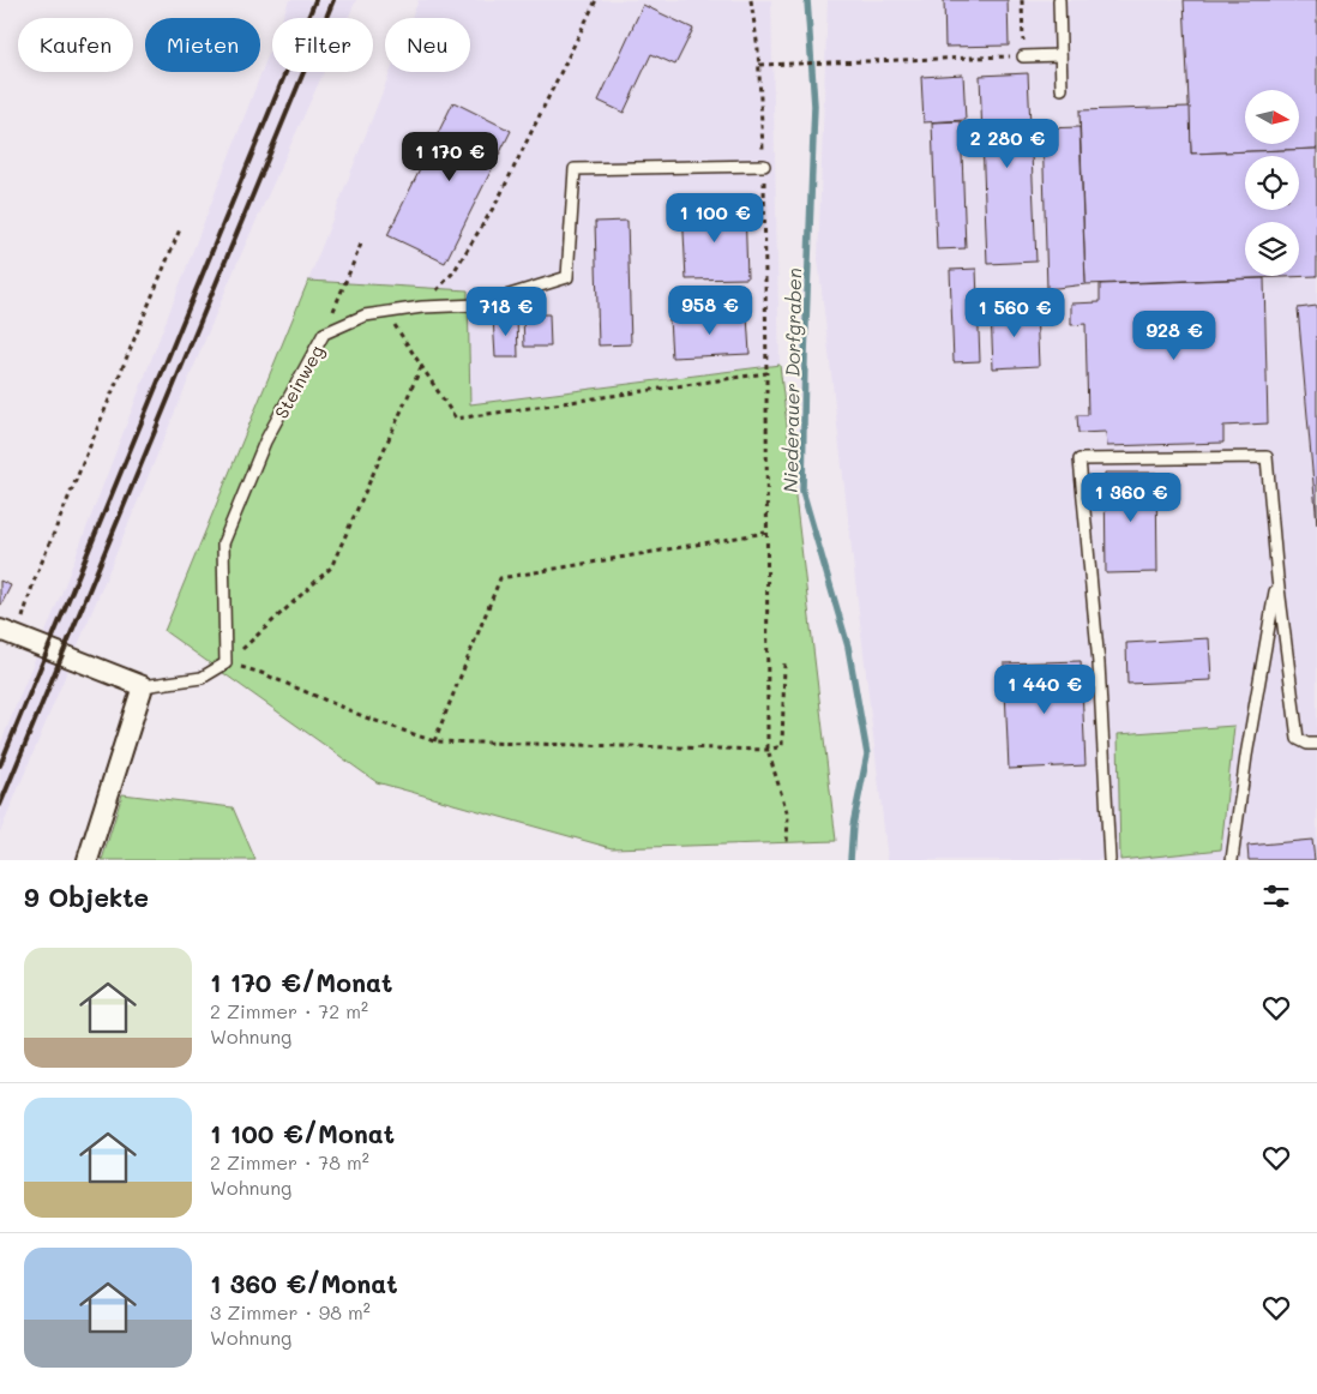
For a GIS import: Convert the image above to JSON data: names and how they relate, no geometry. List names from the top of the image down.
{
  "streets": {
    "lane": ["Steinweg"]
  },
  "water": ["Niederauer Dorfgraben"],
  "north": "right",
  "page": {
    "chip": [
      "Kaufen",
      "Mieten",
      "Filter",
      "Neu"
    ],
    "price": [
      "2 280 €",
      "1 170 €",
      "1 100 €",
      "958 €",
      "718 €",
      "1 560 €",
      "928 €",
      "1 360 €",
      "1 440 €"
    ],
    "heading": "9 Objekte",
    "list": [
      {
        "name": "1 170 €/Monat",
        "note": "2 Zimmer · 72 m² · Wohnung"
      },
      {
        "name": "1 100 €/Monat",
        "note": "2 Zimmer · 78 m² · Wohnung"
      },
      {
        "name": "1 360 €/Monat",
        "note": "3 Zimmer · 98 m² · Wohnung"
      }
    ]
  }
}
